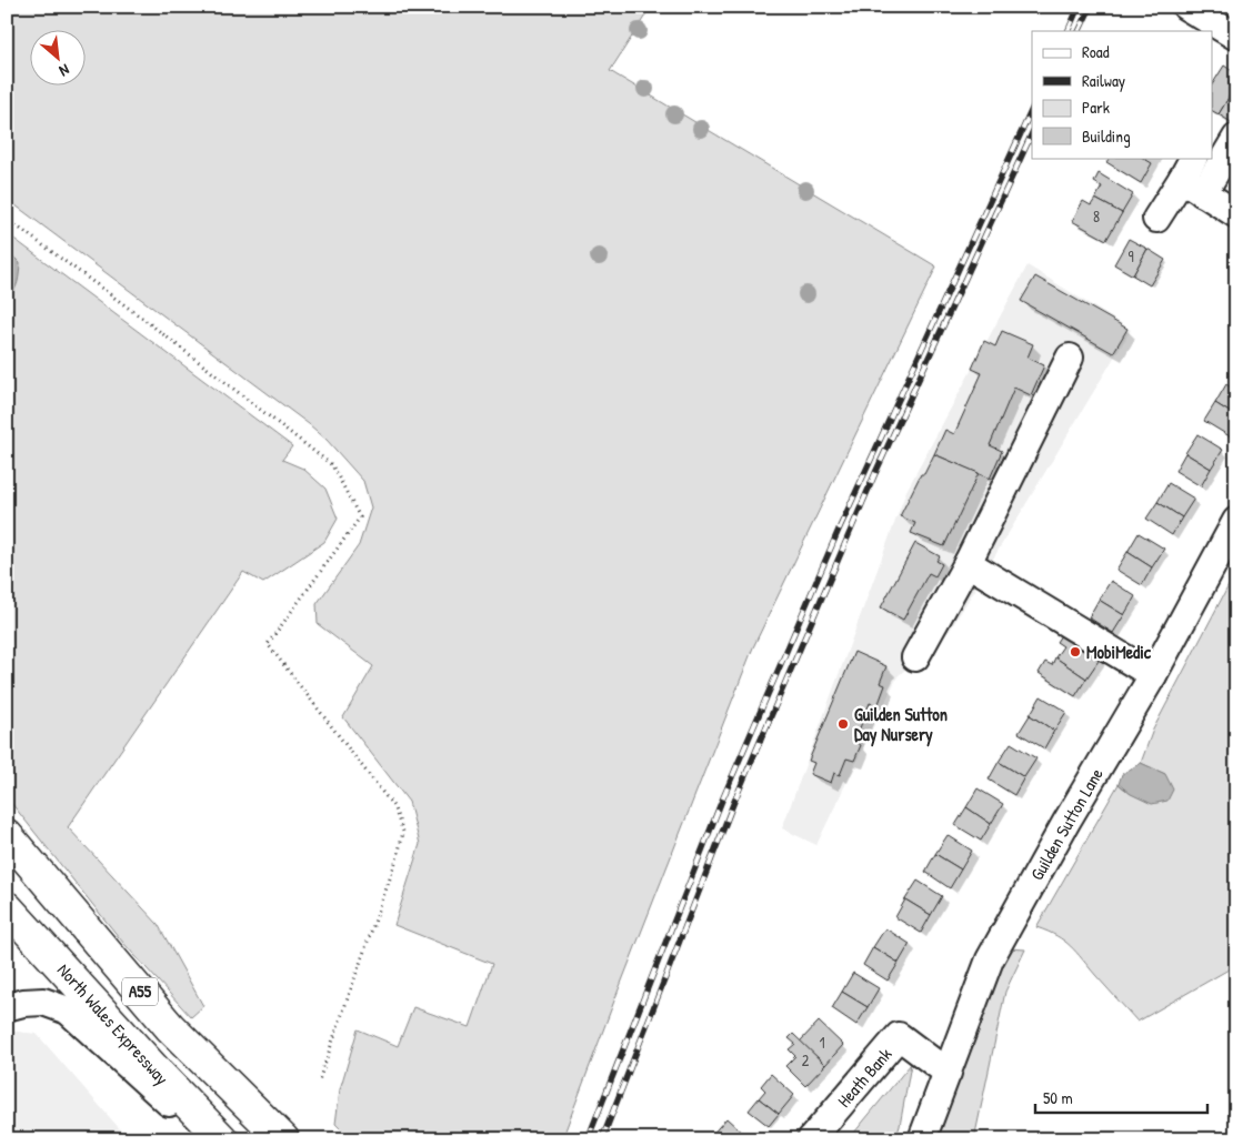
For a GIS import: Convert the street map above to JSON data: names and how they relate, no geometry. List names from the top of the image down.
{
  "streets": {
    "highway": ["A55", "North Wales Expressway"],
    "street": ["Guilden Sutton Lane", "Heath Bank"]
  },
  "crossings": [
    ["Guilden Sutton Lane", "Heath Bank"]
  ],
  "places": ["MobiMedic", "Guilden Sutton Day Nursery"],
  "house_numbers": [
    "8",
    "9",
    "1",
    "2"
  ],
  "legend": [
    "Road",
    "Railway",
    "Park",
    "Building"
  ],
  "scale_bar": "50 m",
  "north": "bottom right"
}
